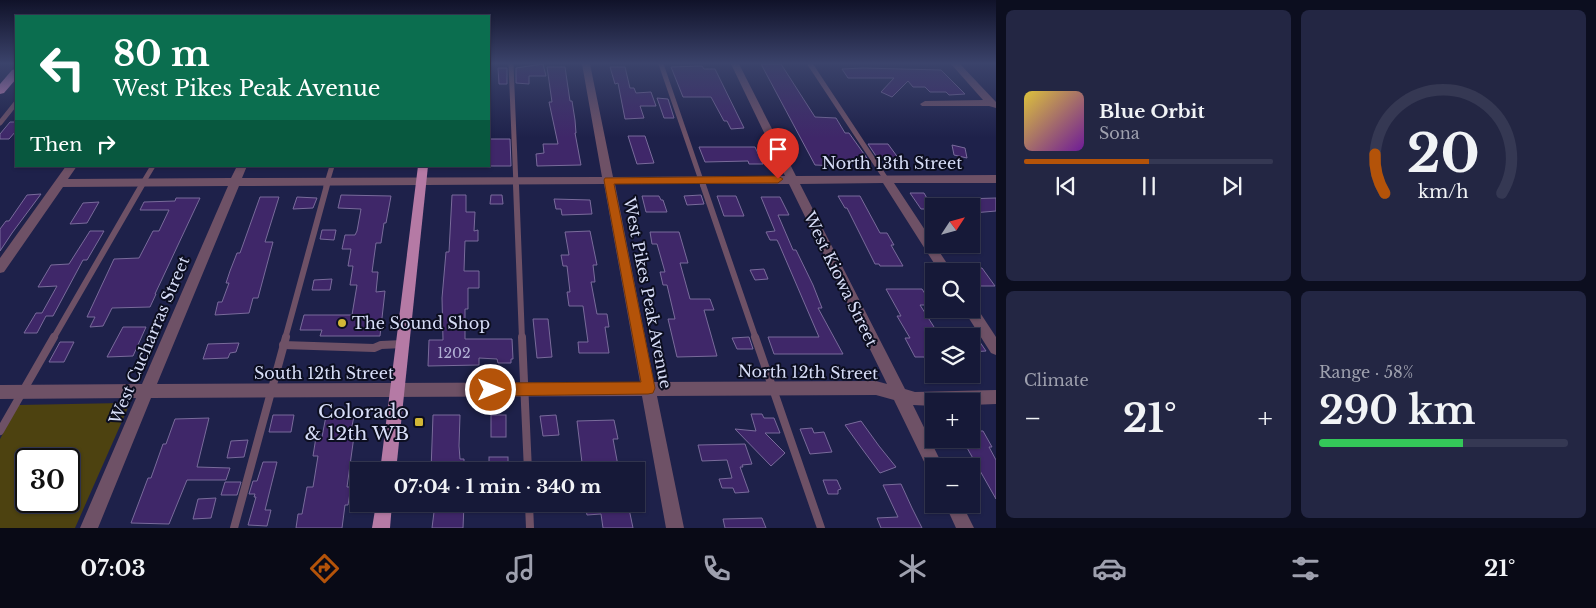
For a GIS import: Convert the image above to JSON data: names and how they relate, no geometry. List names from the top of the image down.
{
  "streets": {
    "street": [
      "North 13th Street",
      "West Kiowa Street",
      "West Pikes Peak Avenue",
      "West Cucharras Street",
      "North 12th Street",
      "South 12th Street"
    ]
  },
  "crossings": [
    ["North 13th Street", "West Kiowa Street"],
    ["North 13th Street", "West Pikes Peak Avenue"],
    ["North 13th Street", "West Cucharras Street"],
    ["West Kiowa Street", "North 12th Street"],
    ["West Pikes Peak Avenue", "North 12th Street"],
    ["West Pikes Peak Avenue", "South 12th Street"],
    ["West Cucharras Street", "South 12th Street"],
    ["North 12th Street", "South 12th Street"]
  ],
  "places": {
    "other": ["The Sound Shop"],
    "transit": ["Colorado & 12th WB"]
  },
  "house_numbers": ["1202"],
  "north": "top right",
  "page": {
    "turn": ["80 m", "West Pikes Peak Avenue"],
    "song": ["Blue Orbit", "Sona"],
    "then": "Then",
    "map_buttons": ["+", "−"],
    "tile": [
      "Climate",
      ["Range · 58%", "290 km"]
    ],
    "heat": ["−", "21°", "+"],
    "limit": "30",
    "trip": "07:04 · 1 min · 340 m",
    "tabs": ["07:03", "21°"],
    "gauge": ["20", "km/h"]
  }
}
